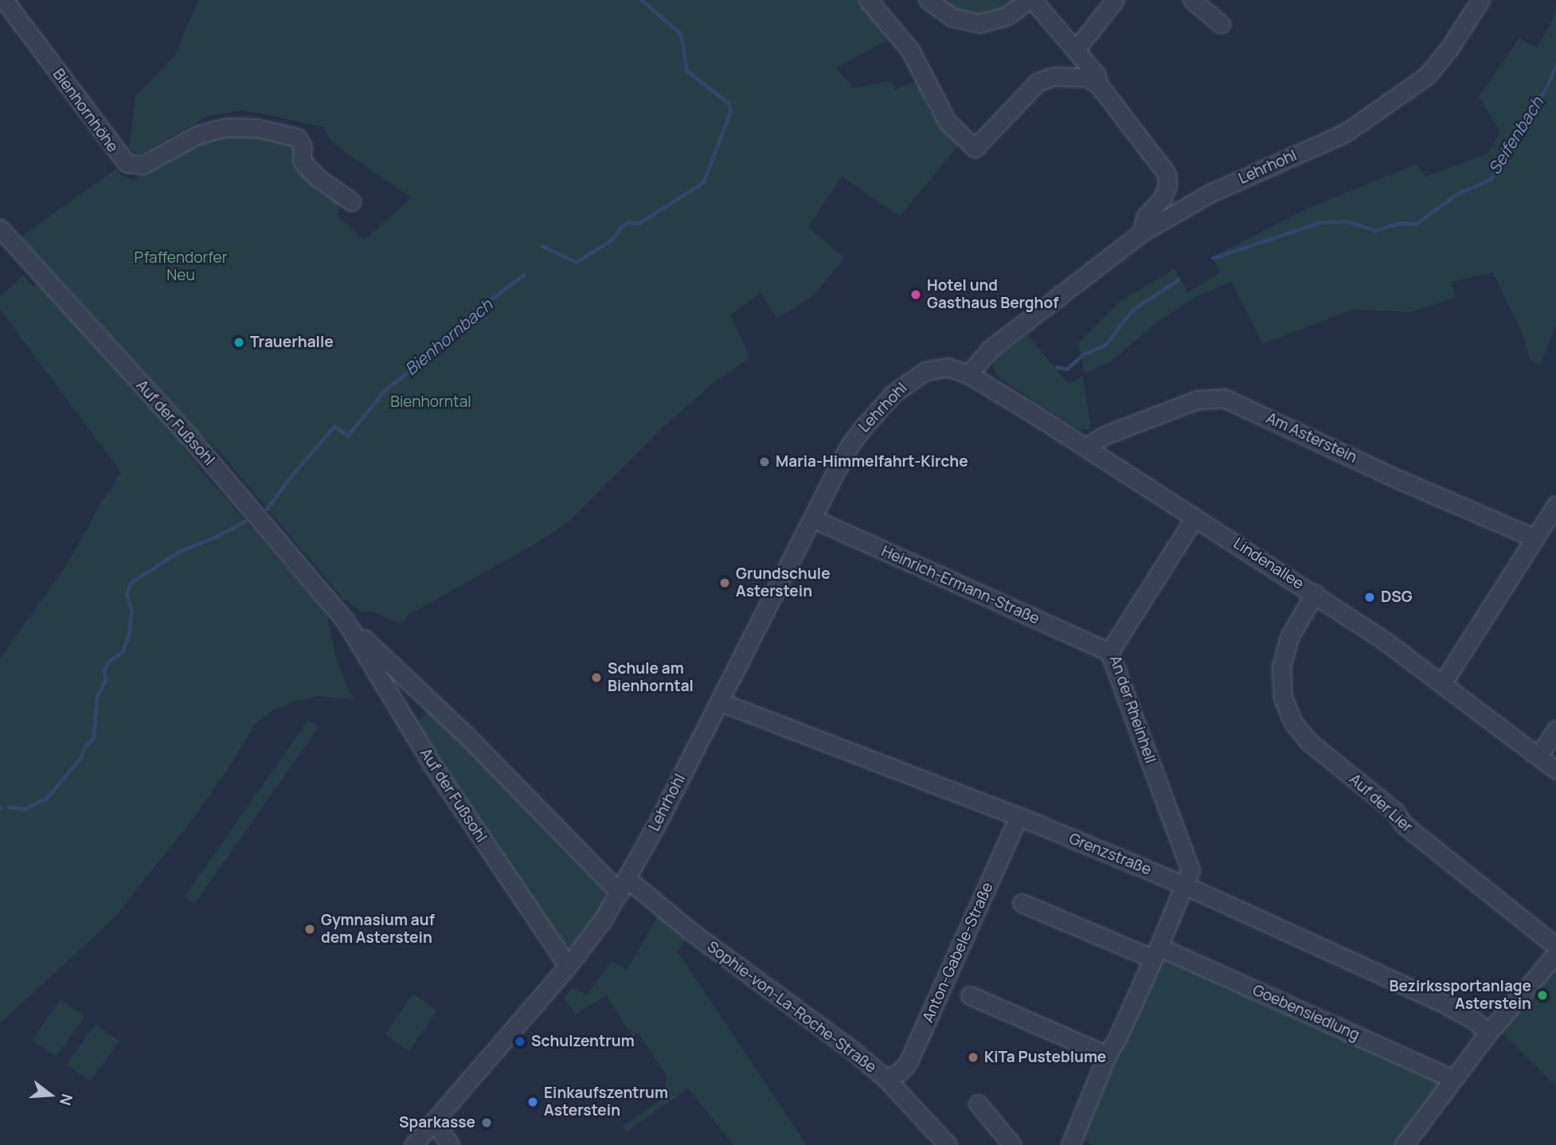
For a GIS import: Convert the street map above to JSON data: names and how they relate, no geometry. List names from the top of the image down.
{
  "streets": {
    "street": [
      "Bienhornhöhe",
      "Lehrhohl",
      "Auf der Fußsohl",
      "Am Asterstein",
      "Lindenallee",
      "Heinrich-Ermann-Straße",
      "An der Rheinhell",
      "Auf der Lier",
      "Grenzstraße",
      "Anton-Gabele-Straße",
      "Sophie-von-La-Roche-Straße",
      "Goebensiedlung"
    ]
  },
  "crossings": [
    ["Lehrhohl", "Auf der Fußsohl"],
    ["Lehrhohl", "Lindenallee"],
    ["Lehrhohl", "Heinrich-Ermann-Straße"],
    ["Lehrhohl", "Grenzstraße"],
    ["Lehrhohl", "Sophie-von-La-Roche-Straße"],
    ["Auf der Fußsohl", "Sophie-von-La-Roche-Straße"],
    ["Am Asterstein", "Lindenallee"],
    ["Lindenallee", "An der Rheinhell"],
    ["Lindenallee", "Auf der Lier"],
    ["Heinrich-Ermann-Straße", "An der Rheinhell"],
    ["An der Rheinhell", "Grenzstraße"],
    ["Grenzstraße", "Anton-Gabele-Straße"],
    ["Anton-Gabele-Straße", "Sophie-von-La-Roche-Straße"]
  ],
  "water": ["Seifenbach", "Bienhornbach"],
  "parks": ["Pfaffendorfer Neu", "Bienhorntal"],
  "places": [
    "Hotel und Gasthaus Berghof",
    "Trauerhalle",
    "Maria-Himmelfahrt-Kirche",
    "Grundschule Asterstein",
    "DSG",
    "Schule am Bienhorntal",
    "Gymnasium auf dem Asterstein",
    "Bezirkssportanlage Asterstein",
    "Schulzentrum",
    "KiTa Pusteblume",
    "Einkaufszentrum Asterstein",
    "Sparkasse"
  ],
  "north": "right"
}
